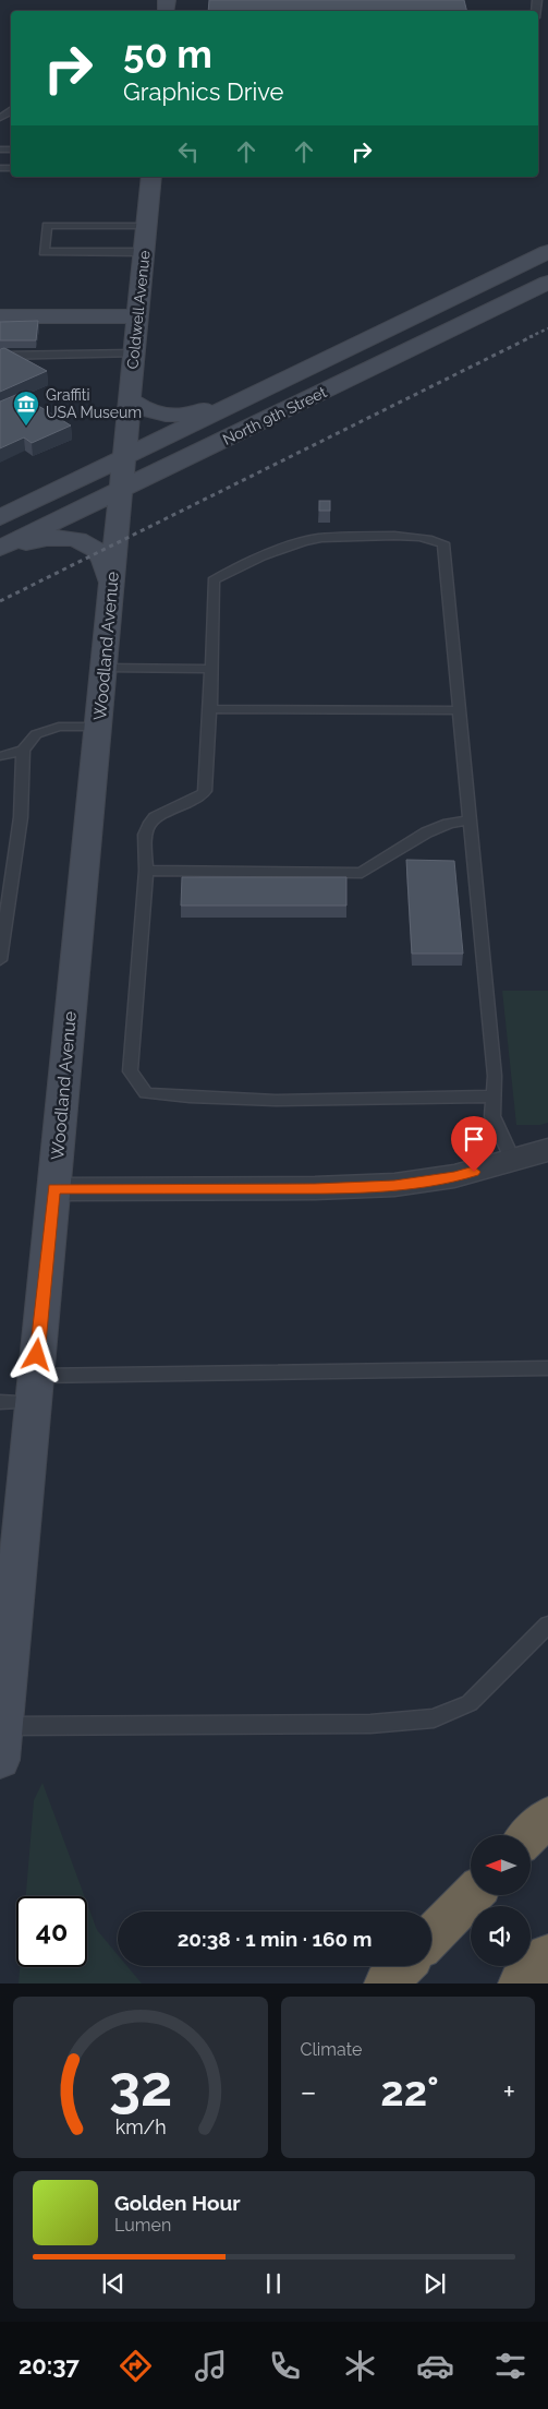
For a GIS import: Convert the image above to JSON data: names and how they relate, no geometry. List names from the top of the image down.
{
  "streets": {
    "street": ["Coldwell Avenue", "North 9th Street", "Woodland Avenue"]
  },
  "crossings": [
    ["Coldwell Avenue", "North 9th Street"],
    ["Coldwell Avenue", "Woodland Avenue"]
  ],
  "places": {
    "museum": ["Graffiti USA Museum"]
  },
  "north": "left",
  "page": {
    "turn": ["50 m", "Graphics Drive"],
    "limit": "40",
    "trip": "20:38 · 1 min · 160 m",
    "tile": "Climate",
    "heat": ["−", "22°", "+"],
    "song": ["Golden Hour", "Lumen"],
    "tabs": "20:37",
    "gauge": ["32", "km/h"]
  }
}
